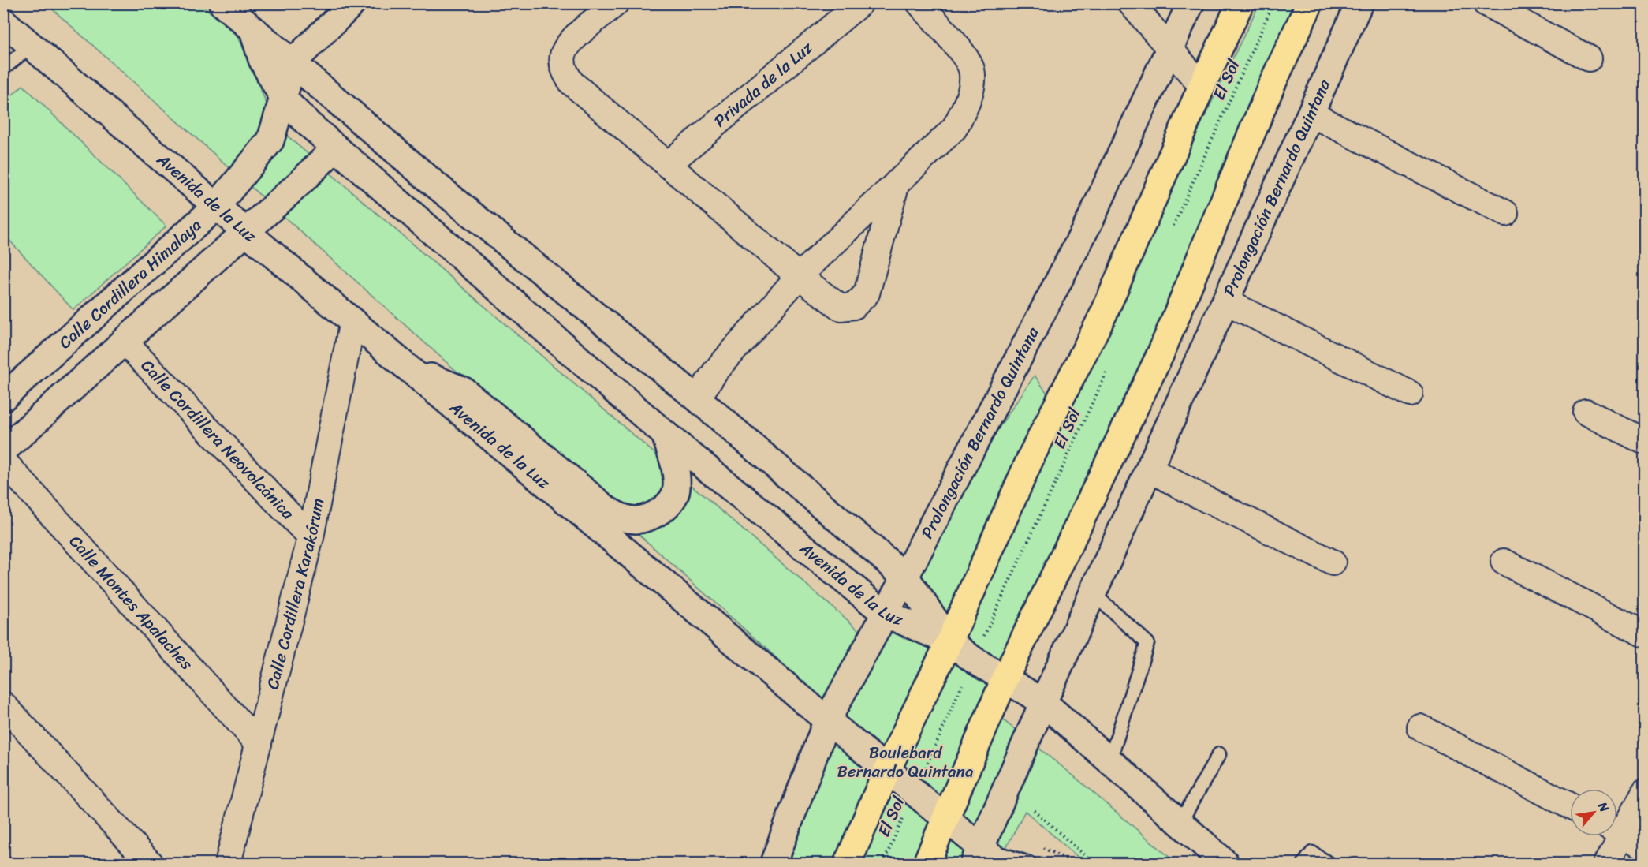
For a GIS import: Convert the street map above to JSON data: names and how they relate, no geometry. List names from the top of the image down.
{
  "streets": {
    "main road": ["Prolongación Bernardo Quintana", "Avenida de la Luz", "Calle Cordillera Himalaya"],
    "street": [
      "Privada de la Luz",
      "Calle Cordillera Neovolcánica",
      "Calle Cordillera Karakórum",
      "Calle Montes Apalaches"
    ],
    "path": ["El Sol"]
  },
  "crossings": [
    ["El Sol", "Avenida de la Luz"],
    ["Prolongación Bernardo Quintana", "Avenida de la Luz"],
    ["Avenida de la Luz", "Calle Cordillera Himalaya"],
    ["Avenida de la Luz", "Calle Cordillera Karakórum"],
    ["Calle Cordillera Neovolcánica", "Calle Cordillera Karakórum"],
    ["Calle Cordillera Karakórum", "Calle Montes Apalaches"]
  ],
  "parks": ["Boulebard Bernardo Quintana"],
  "north": "top right"
}
